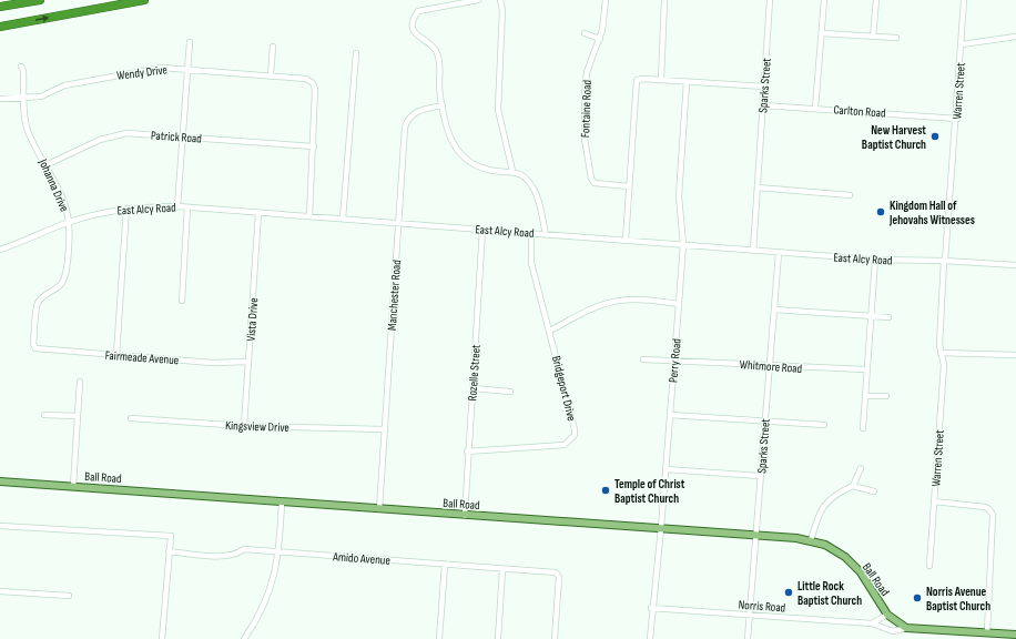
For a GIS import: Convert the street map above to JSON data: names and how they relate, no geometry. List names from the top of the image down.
{
  "streets": {
    "main road": ["Ball Road", "Norris Road"],
    "street": [
      "Wendy Drive",
      "Sparks Street",
      "Warren Street",
      "Fontaine Road",
      "Carlton Road",
      "Patrick Road",
      "Johanna Drive",
      "East Alcy Road",
      "Manchester Road",
      "Vista Drive",
      "Fairmeade Avenue",
      "Perry Road",
      "Whitmore Road",
      "Rozelle Street",
      "Bridgeport Drive",
      "Kingsview Drive",
      "Amido Avenue"
    ]
  },
  "crossings": [
    ["Wendy Drive", "Patrick Road"],
    ["Wendy Drive", "Johanna Drive"],
    ["Sparks Street", "Carlton Road"],
    ["Sparks Street", "East Alcy Road"],
    ["Sparks Street", "Whitmore Road"],
    ["Sparks Street", "Ball Road"],
    ["Sparks Street", "Norris Road"],
    ["Warren Street", "Carlton Road"],
    ["Warren Street", "East Alcy Road"],
    ["Warren Street", "Norris Road"],
    ["Patrick Road", "Johanna Drive"],
    ["Johanna Drive", "East Alcy Road"],
    ["Johanna Drive", "Fairmeade Avenue"],
    ["East Alcy Road", "Manchester Road"],
    ["East Alcy Road", "Vista Drive"],
    ["East Alcy Road", "Perry Road"],
    ["East Alcy Road", "Rozelle Street"],
    ["East Alcy Road", "Bridgeport Drive"],
    ["Manchester Road", "Kingsview Drive"],
    ["Manchester Road", "Ball Road"],
    ["Vista Drive", "Fairmeade Avenue"],
    ["Vista Drive", "Kingsview Drive"],
    ["Perry Road", "Whitmore Road"],
    ["Perry Road", "Ball Road"],
    ["Perry Road", "Norris Road"],
    ["Rozelle Street", "Bridgeport Drive"],
    ["Rozelle Street", "Ball Road"]
  ],
  "places": [
    "New Harvest Baptist Church",
    "Kingdom Hall of Jehovahs Witnesses",
    "Temple of Christ Baptist Church",
    "Little Rock Baptist Church",
    "Norris Avenue Baptist Church"
  ]
}
